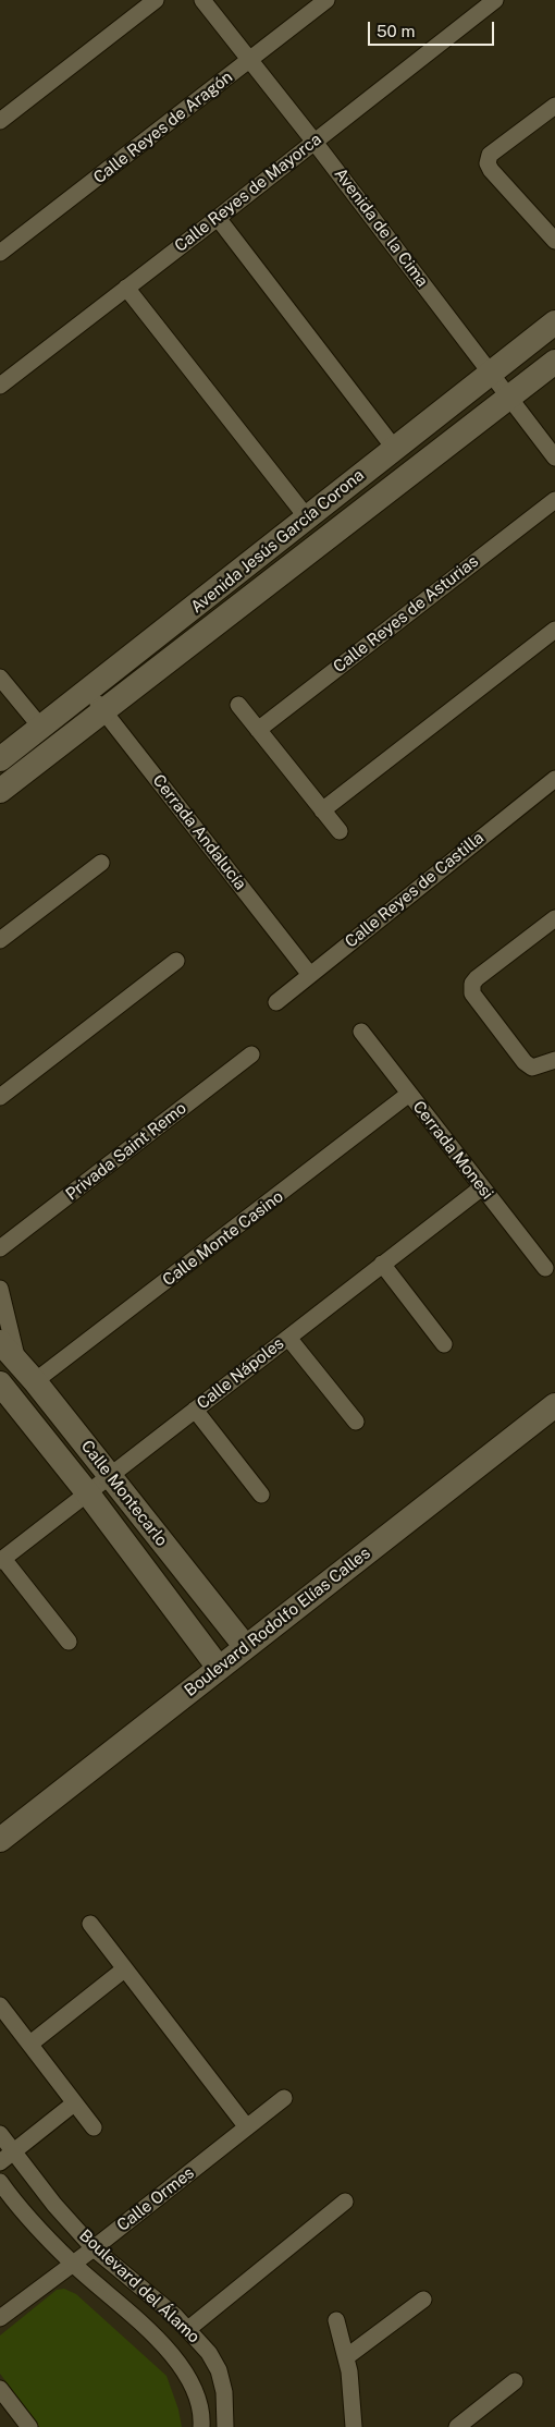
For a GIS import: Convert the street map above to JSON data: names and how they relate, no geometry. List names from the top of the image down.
{
  "streets": {
    "street": [
      "Calle Reyes de Aragón",
      "Calle Reyes de Mayorca",
      "Avenida de la Cima",
      "Avenida Jesús García Corona",
      "Calle Reyes de Asturias",
      "Cerrada Andalucía",
      "Calle Reyes de Castilla",
      "Cerrada Monesi",
      "Privada Saint Remo",
      "Calle Monte Casino",
      "Calle Nápoles",
      "Calle Montecarlo",
      "Boulevard Rodolfo Elías Calles",
      "Calle Ormes",
      "Boulevard del Álamo"
    ]
  },
  "crossings": [
    ["Calle Reyes de Aragón", "Avenida de la Cima"],
    ["Calle Reyes de Mayorca", "Avenida de la Cima"],
    ["Avenida de la Cima", "Avenida Jesús García Corona"],
    ["Avenida Jesús García Corona", "Cerrada Andalucía"],
    ["Cerrada Andalucía", "Calle Reyes de Castilla"],
    ["Cerrada Monesi", "Calle Monte Casino"],
    ["Cerrada Monesi", "Calle Nápoles"],
    ["Calle Monte Casino", "Calle Montecarlo"],
    ["Calle Nápoles", "Calle Montecarlo"],
    ["Calle Montecarlo", "Boulevard Rodolfo Elías Calles"],
    ["Calle Ormes", "Boulevard del Álamo"]
  ],
  "scale_bar": "50 m"
}
